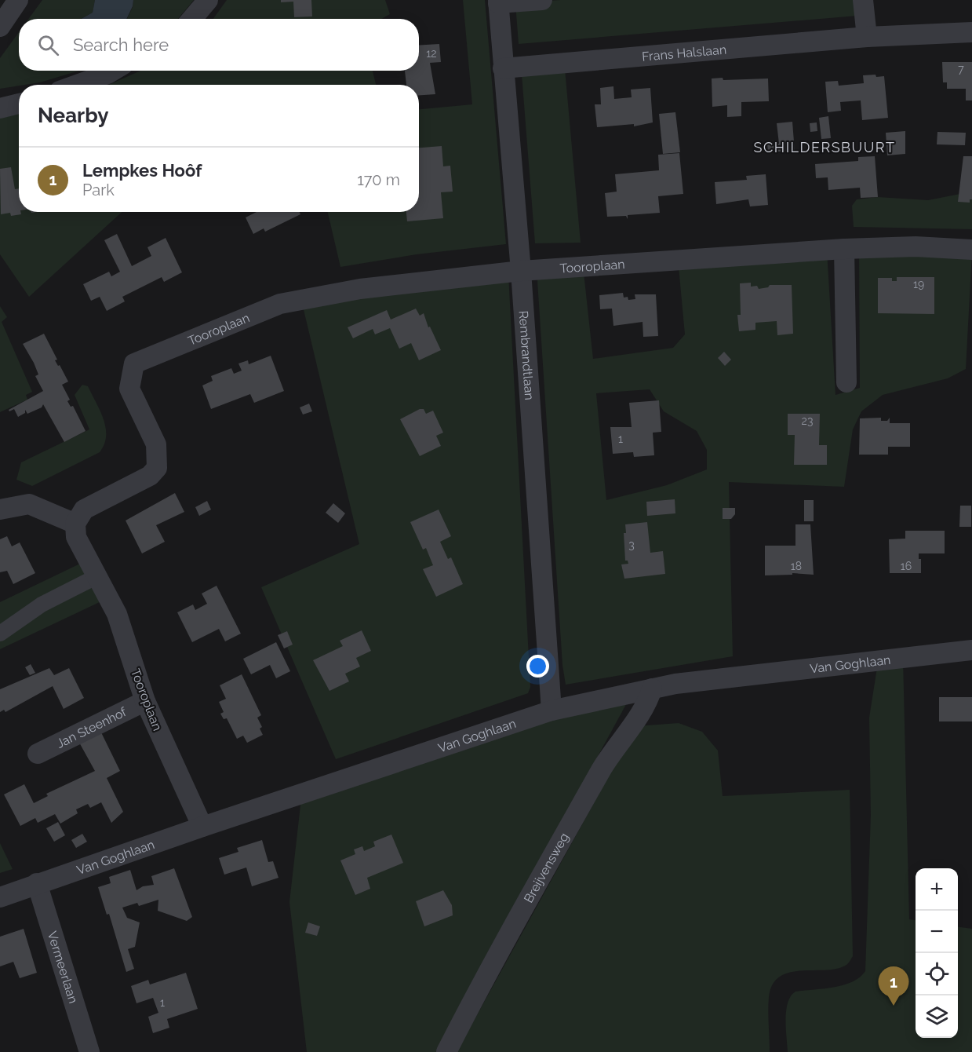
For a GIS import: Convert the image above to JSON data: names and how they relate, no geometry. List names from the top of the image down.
{
  "streets": {
    "street": [
      "Frans Halslaan",
      "Tooroplaan",
      "Rembrandtlaan",
      "Van Goghlaan",
      "Jan Steenhof",
      "Breijvensweg",
      "Vermeerlaan"
    ]
  },
  "crossings": [
    ["Frans Halslaan", "Rembrandtlaan"],
    ["Tooroplaan", "Rembrandtlaan"],
    ["Tooroplaan", "Van Goghlaan"],
    ["Tooroplaan", "Jan Steenhof"],
    ["Rembrandtlaan", "Van Goghlaan"],
    ["Van Goghlaan", "Breijvensweg"],
    ["Van Goghlaan", "Vermeerlaan"]
  ],
  "districts": ["SCHILDERSBUURT"],
  "house_numbers": [
    "12",
    "7",
    "19",
    "23",
    "1",
    "3",
    "18",
    "16",
    "1"
  ],
  "page": {
    "search": "Search here",
    "heading": "Nearby",
    "list": [
      {
        "mark": "1",
        "name": "Lempkes Hoôf",
        "note": "Park",
        "value": "170 m"
      }
    ],
    "map_buttons": ["+", "−"],
    "pins": "1"
  }
}
